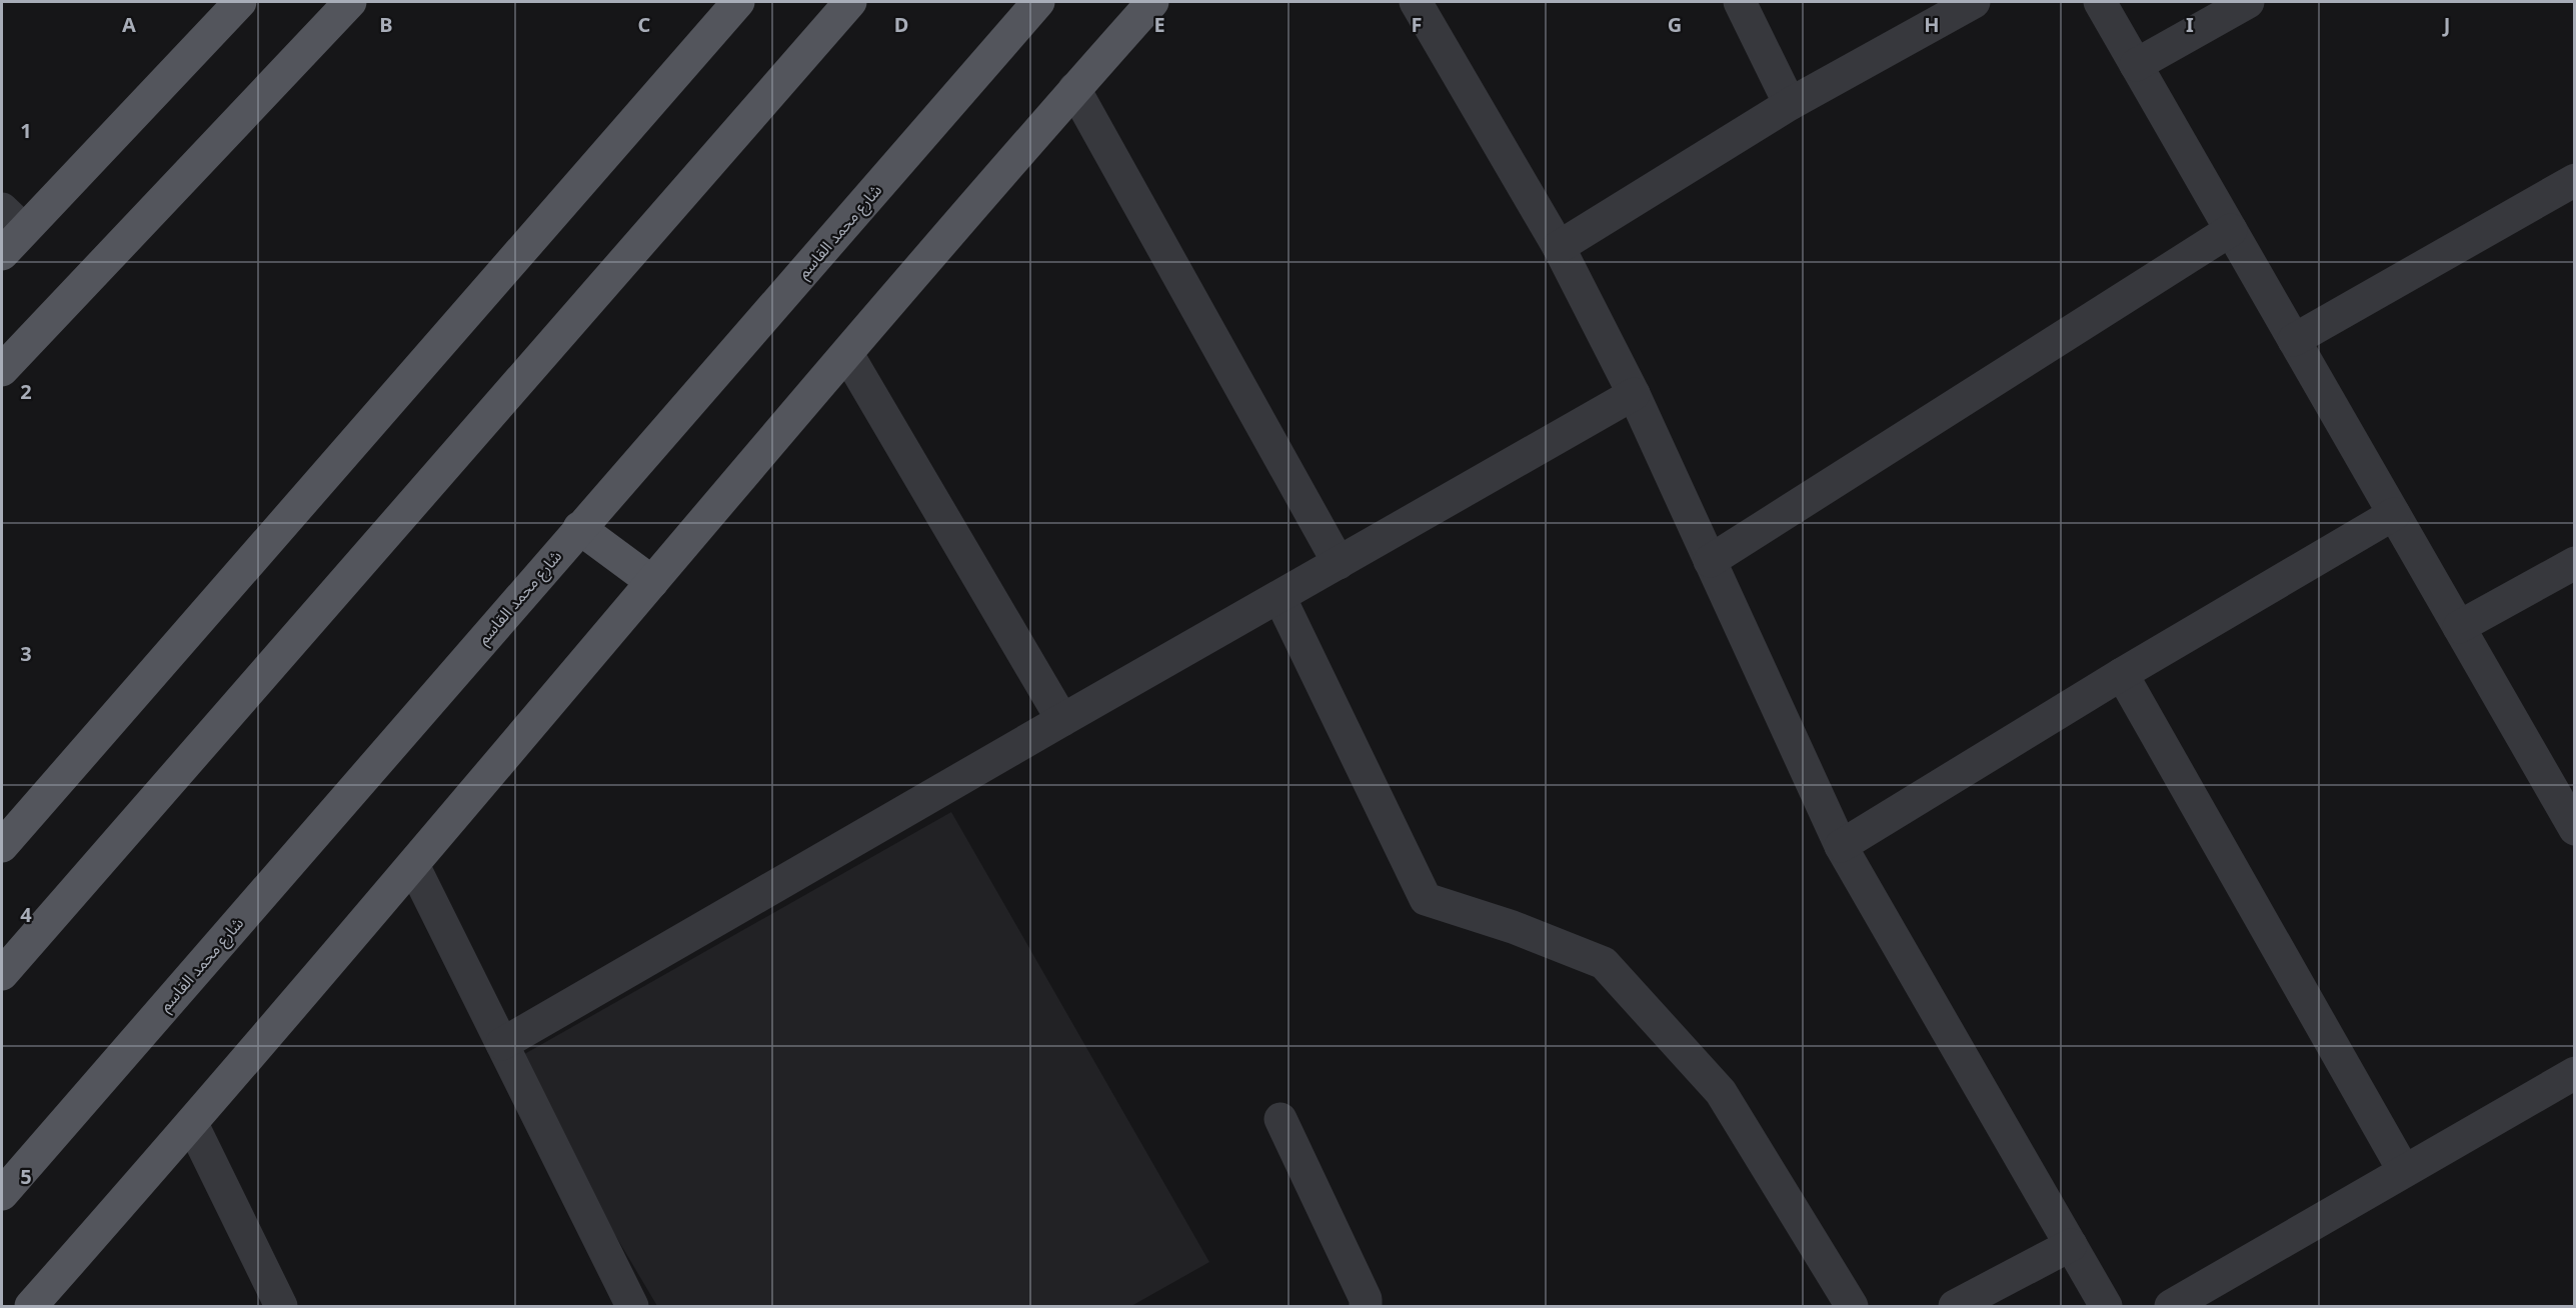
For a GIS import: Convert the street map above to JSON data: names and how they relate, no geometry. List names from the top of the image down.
{
  "streets": {
    "main road": ["شارع محمد القاسم"]
  },
  "grid": {
    "columns": [
      "A",
      "B",
      "C",
      "D",
      "E",
      "F",
      "G",
      "H",
      "I",
      "J"
    ],
    "rows": [
      "1",
      "2",
      "3",
      "4",
      "5"
    ]
  }
}
